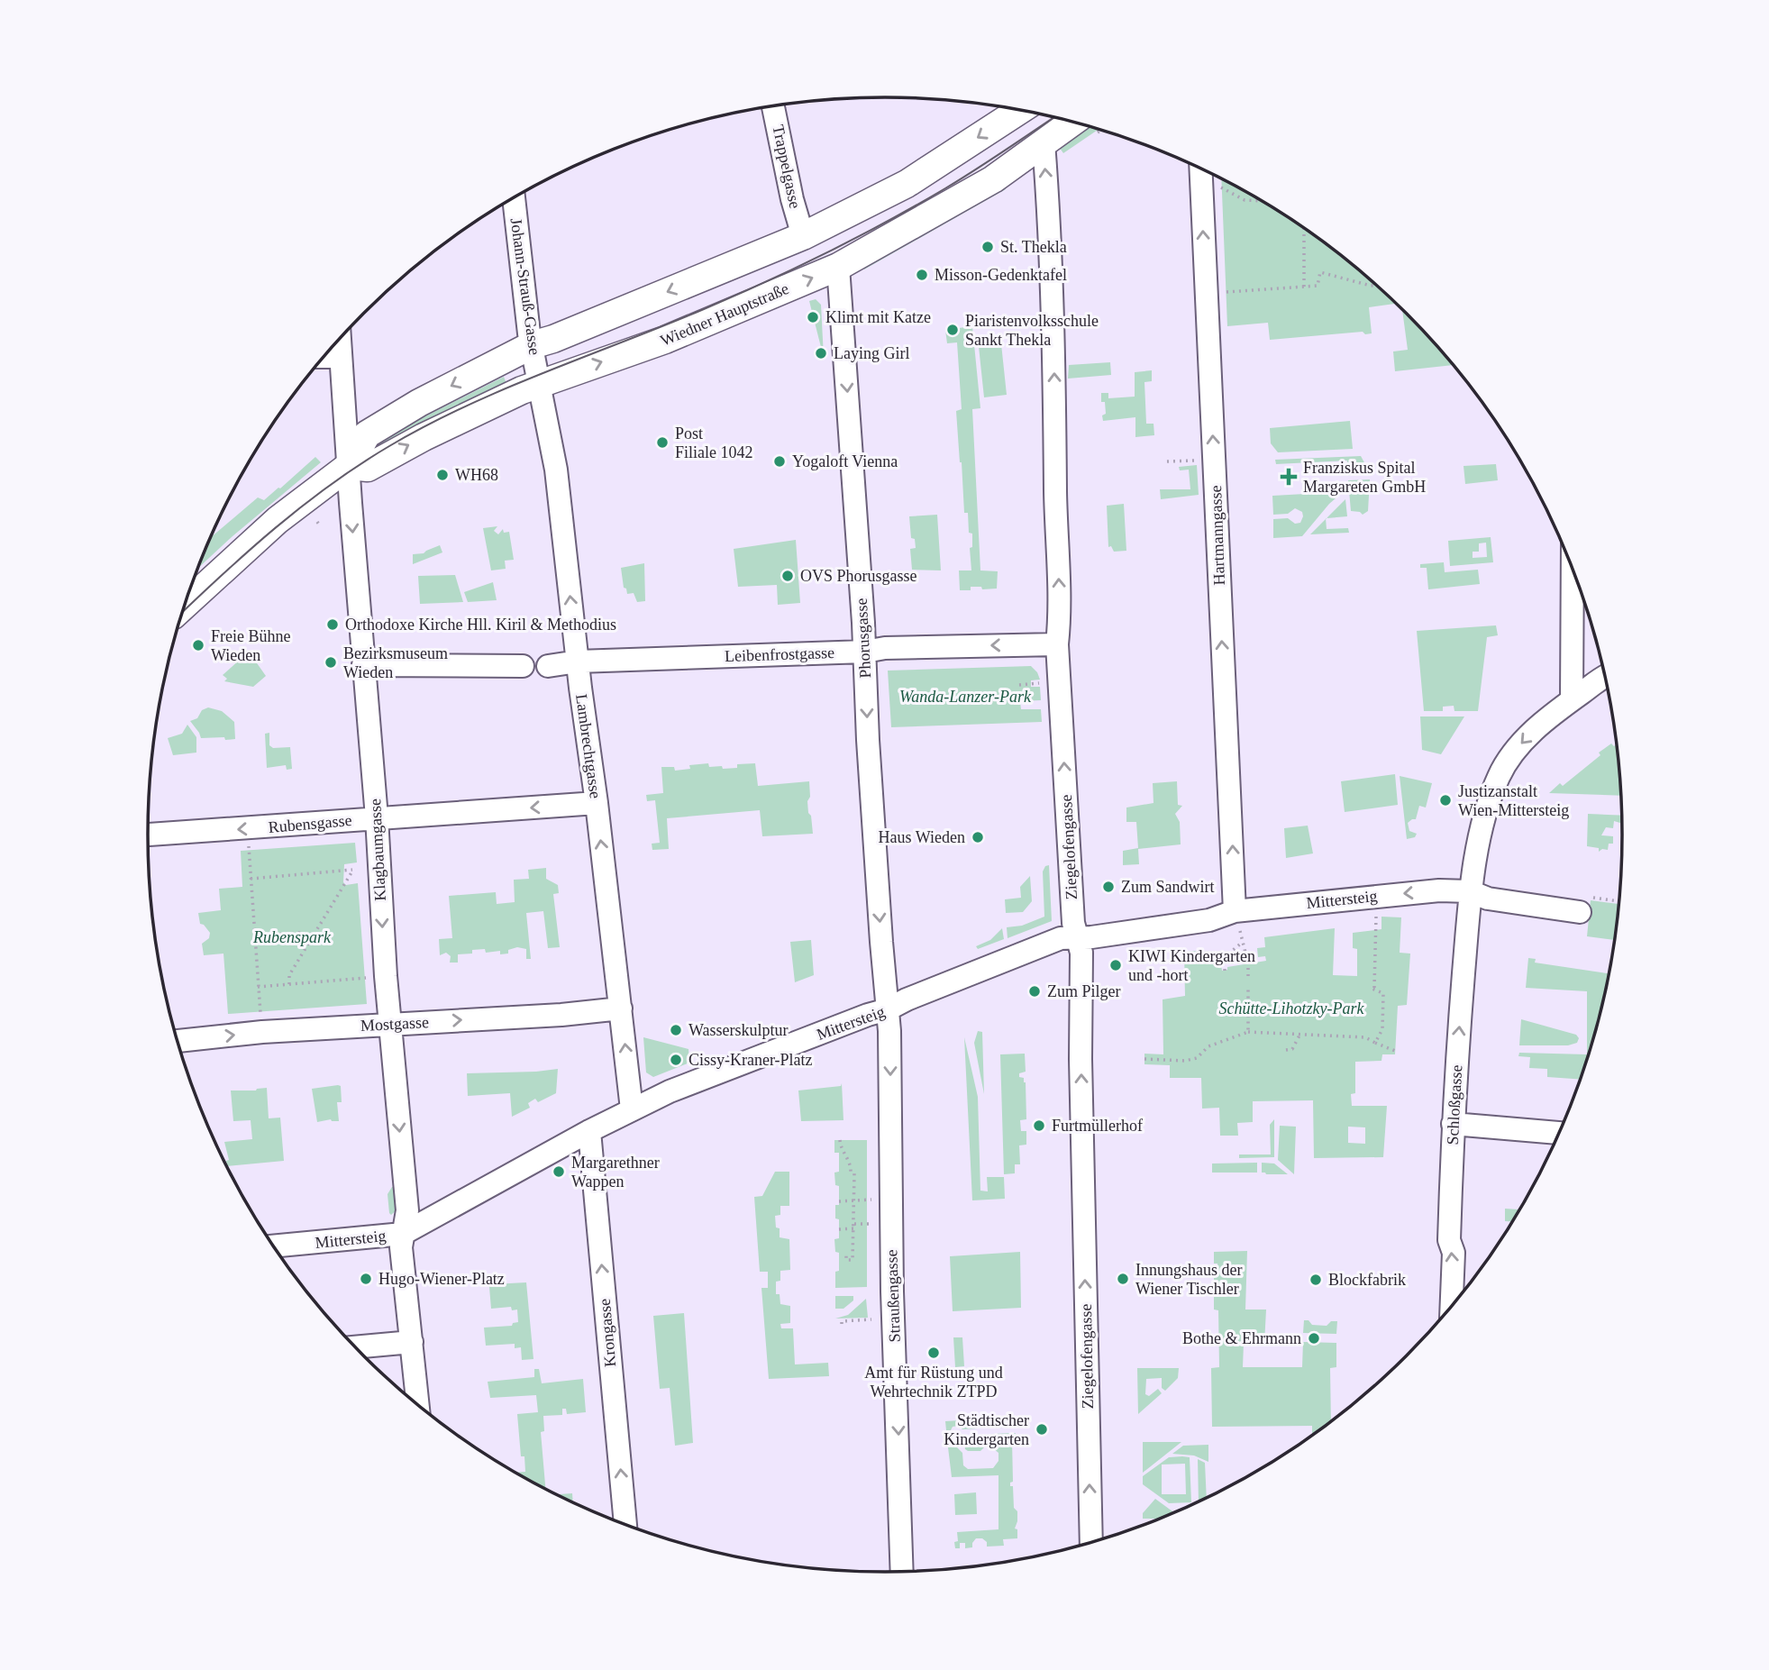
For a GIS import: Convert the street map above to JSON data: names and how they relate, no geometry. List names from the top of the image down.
{
  "streets": {
    "main road": ["Wiedner Hauptstraße"],
    "street": [
      "Trappelgasse",
      "Johann-Strauß-Gasse",
      "Hartmanngasse",
      "Phorusgasse",
      "Leibenfrostgasse",
      "Lambrechtgasse",
      "Rubensgasse",
      "Ziegelofengasse",
      "Klagbaumgasse",
      "Mittersteig",
      "Mostgasse",
      "Schloßgasse",
      "Straußengasse",
      "Krongasse"
    ]
  },
  "crossings": [
    ["Johann-Strauß-Gasse", "Wiedner Hauptstraße"],
    ["Johann-Strauß-Gasse", "Lambrechtgasse"],
    ["Wiedner Hauptstraße", "Phorusgasse"],
    ["Wiedner Hauptstraße", "Lambrechtgasse"],
    ["Wiedner Hauptstraße", "Ziegelofengasse"],
    ["Wiedner Hauptstraße", "Klagbaumgasse"],
    ["Hartmanngasse", "Mittersteig"],
    ["Phorusgasse", "Leibenfrostgasse"],
    ["Phorusgasse", "Mittersteig"],
    ["Phorusgasse", "Straußengasse"],
    ["Leibenfrostgasse", "Lambrechtgasse"],
    ["Leibenfrostgasse", "Ziegelofengasse"],
    ["Lambrechtgasse", "Rubensgasse"],
    ["Lambrechtgasse", "Mittersteig"],
    ["Lambrechtgasse", "Mostgasse"],
    ["Rubensgasse", "Klagbaumgasse"],
    ["Ziegelofengasse", "Mittersteig"],
    ["Klagbaumgasse", "Mittersteig"],
    ["Klagbaumgasse", "Mostgasse"],
    ["Mittersteig", "Schloßgasse"],
    ["Mittersteig", "Straußengasse"],
    ["Mittersteig", "Krongasse"]
  ],
  "one_way": [
    "Hartmanngasse",
    "Phorusgasse",
    "Leibenfrostgasse",
    "Lambrechtgasse",
    "Ziegelofengasse",
    "Klagbaumgasse",
    "Mostgasse",
    "Straußengasse",
    "Krongasse"
  ],
  "parks": ["Wanda-Lanzer-Park", "Rubenspark", "Schütte-Lihotzky-Park"],
  "places": {
    "other": [
      "St. Thekla",
      "Misson-Gedenktafel",
      "Klimt mit Katze",
      "Piaristenvolksschule Sankt Thekla",
      "Laying Girl",
      "Post Filiale 1042",
      "Yogaloft Vienna",
      "WH68",
      "OVS Phorusgasse",
      "Orthodoxe Kirche Hll. Kiril & Methodius",
      "Freie Bühne Wieden",
      "Bezirksmuseum Wieden",
      "Justizanstalt Wien-Mittersteig",
      "Haus Wieden",
      "Zum Sandwirt",
      "KIWI Kindergarten und -hort",
      "Zum Pilger",
      "Wasserskulptur",
      "Cissy-Kraner-Platz",
      "Furtmüllerhof",
      "Margarethner Wappen",
      "Hugo-Wiener-Platz",
      "Innungshaus der Wiener Tischler",
      "Blockfabrik",
      "Bothe & Ehrmann",
      "Amt für Rüstung und Wehrtechnik ZTPD",
      "Städtischer Kindergarten"
    ],
    "health": ["Franziskus Spital Margareten GmbH"]
  }
}
